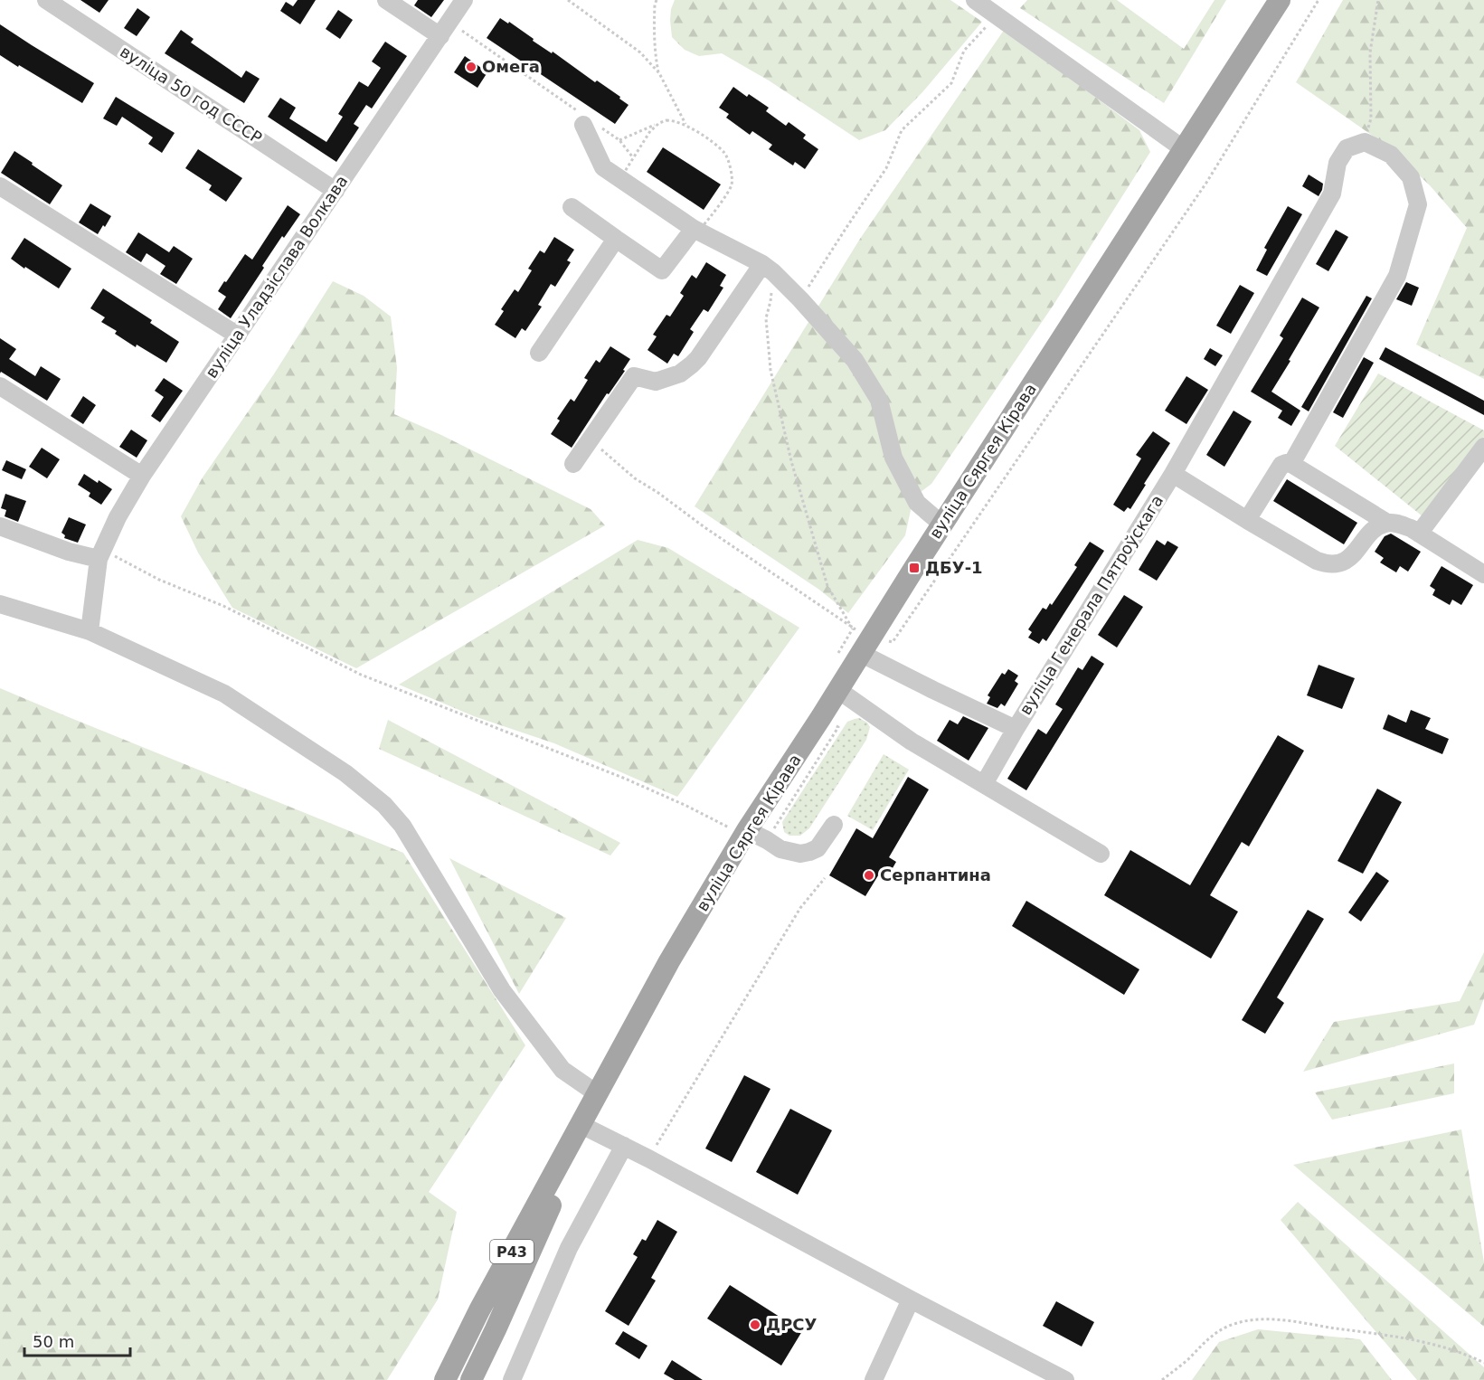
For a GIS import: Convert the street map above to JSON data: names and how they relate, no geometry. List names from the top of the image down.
{
  "streets": {
    "main road": ["вуліца Сяргея Кірава", "Р43"],
    "street": ["вуліца 50 год СССР", "вуліца Уладзіслава Волкава", "вуліца Генерала Пятроўскага"]
  },
  "crossings": [
    ["вуліца 50 год СССР", "вуліца Уладзіслава Волкава"],
    ["вуліца Сяргея Кірава", "вуліца Генерала Пятроўскага"]
  ],
  "places": {
    "other": ["Омега", "Серпантина", "ДРСУ"],
    "transit": ["ДБУ-1"]
  },
  "scale_bar": "50 m"
}
